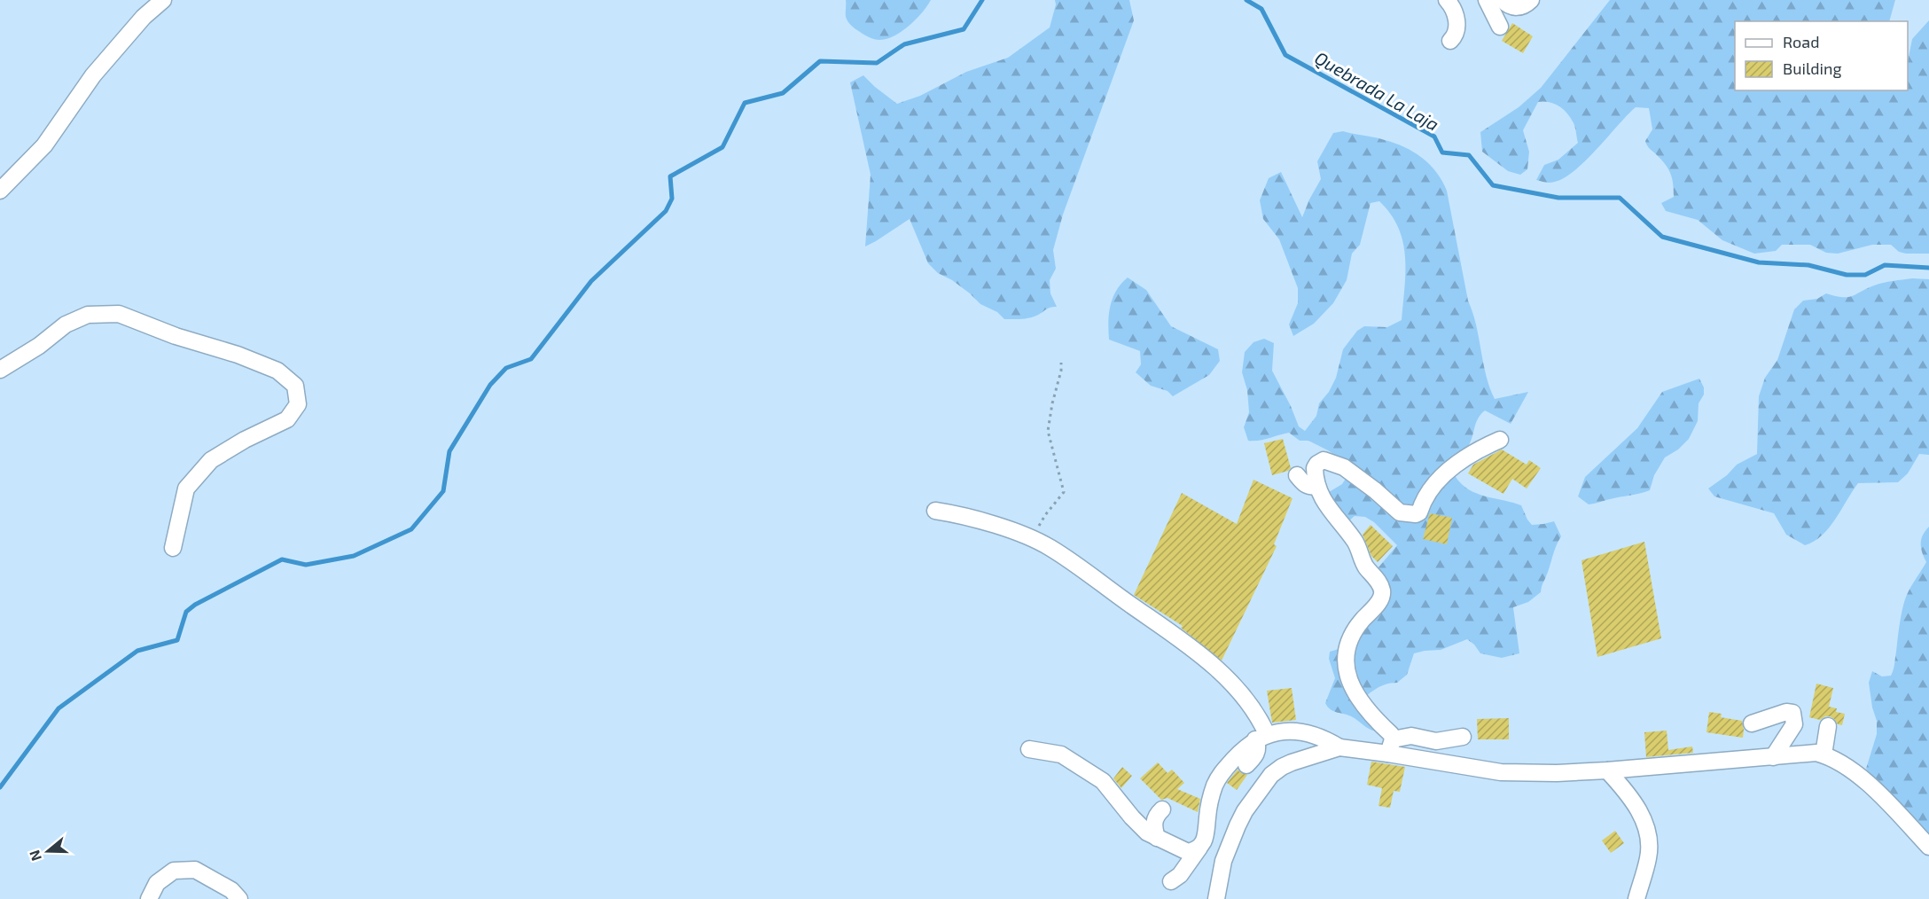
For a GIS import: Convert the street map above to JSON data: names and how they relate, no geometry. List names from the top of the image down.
{
  "water": ["Quebrada La Laja"],
  "legend": ["Road", "Building"],
  "north": "left"
}
